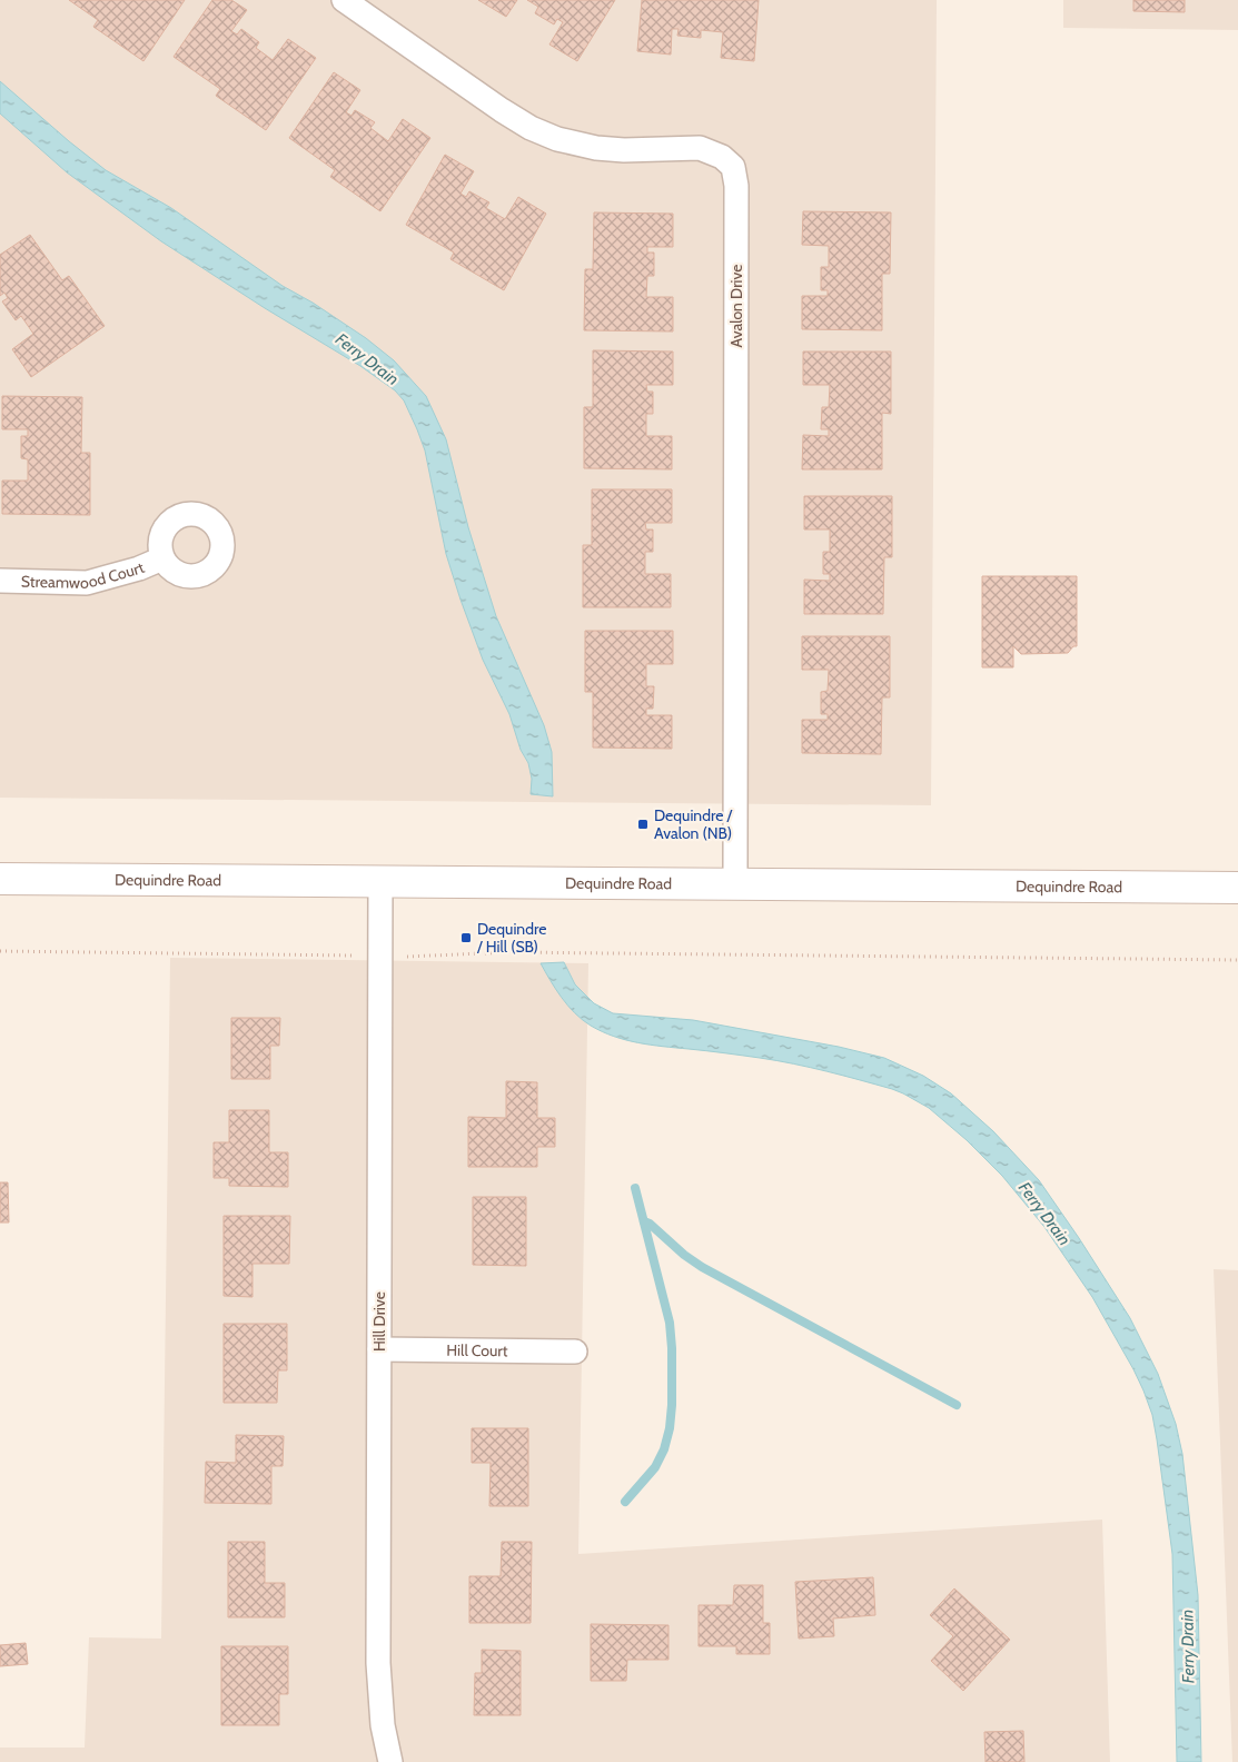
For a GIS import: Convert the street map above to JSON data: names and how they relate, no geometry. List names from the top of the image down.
{
  "streets": {
    "main road": ["Dequindre Road"],
    "street": [
      "Avalon Drive",
      "Streamwood Court",
      "Hill Drive",
      "Hill Court"
    ]
  },
  "crossings": [
    ["Avalon Drive", "Dequindre Road"],
    ["Dequindre Road", "Hill Drive"],
    ["Hill Drive", "Hill Court"]
  ],
  "water": ["Ferry Drain"],
  "places": {
    "transit": ["Dequindre / Avalon (NB)", "Dequindre / Hill (SB)"]
  }
}
